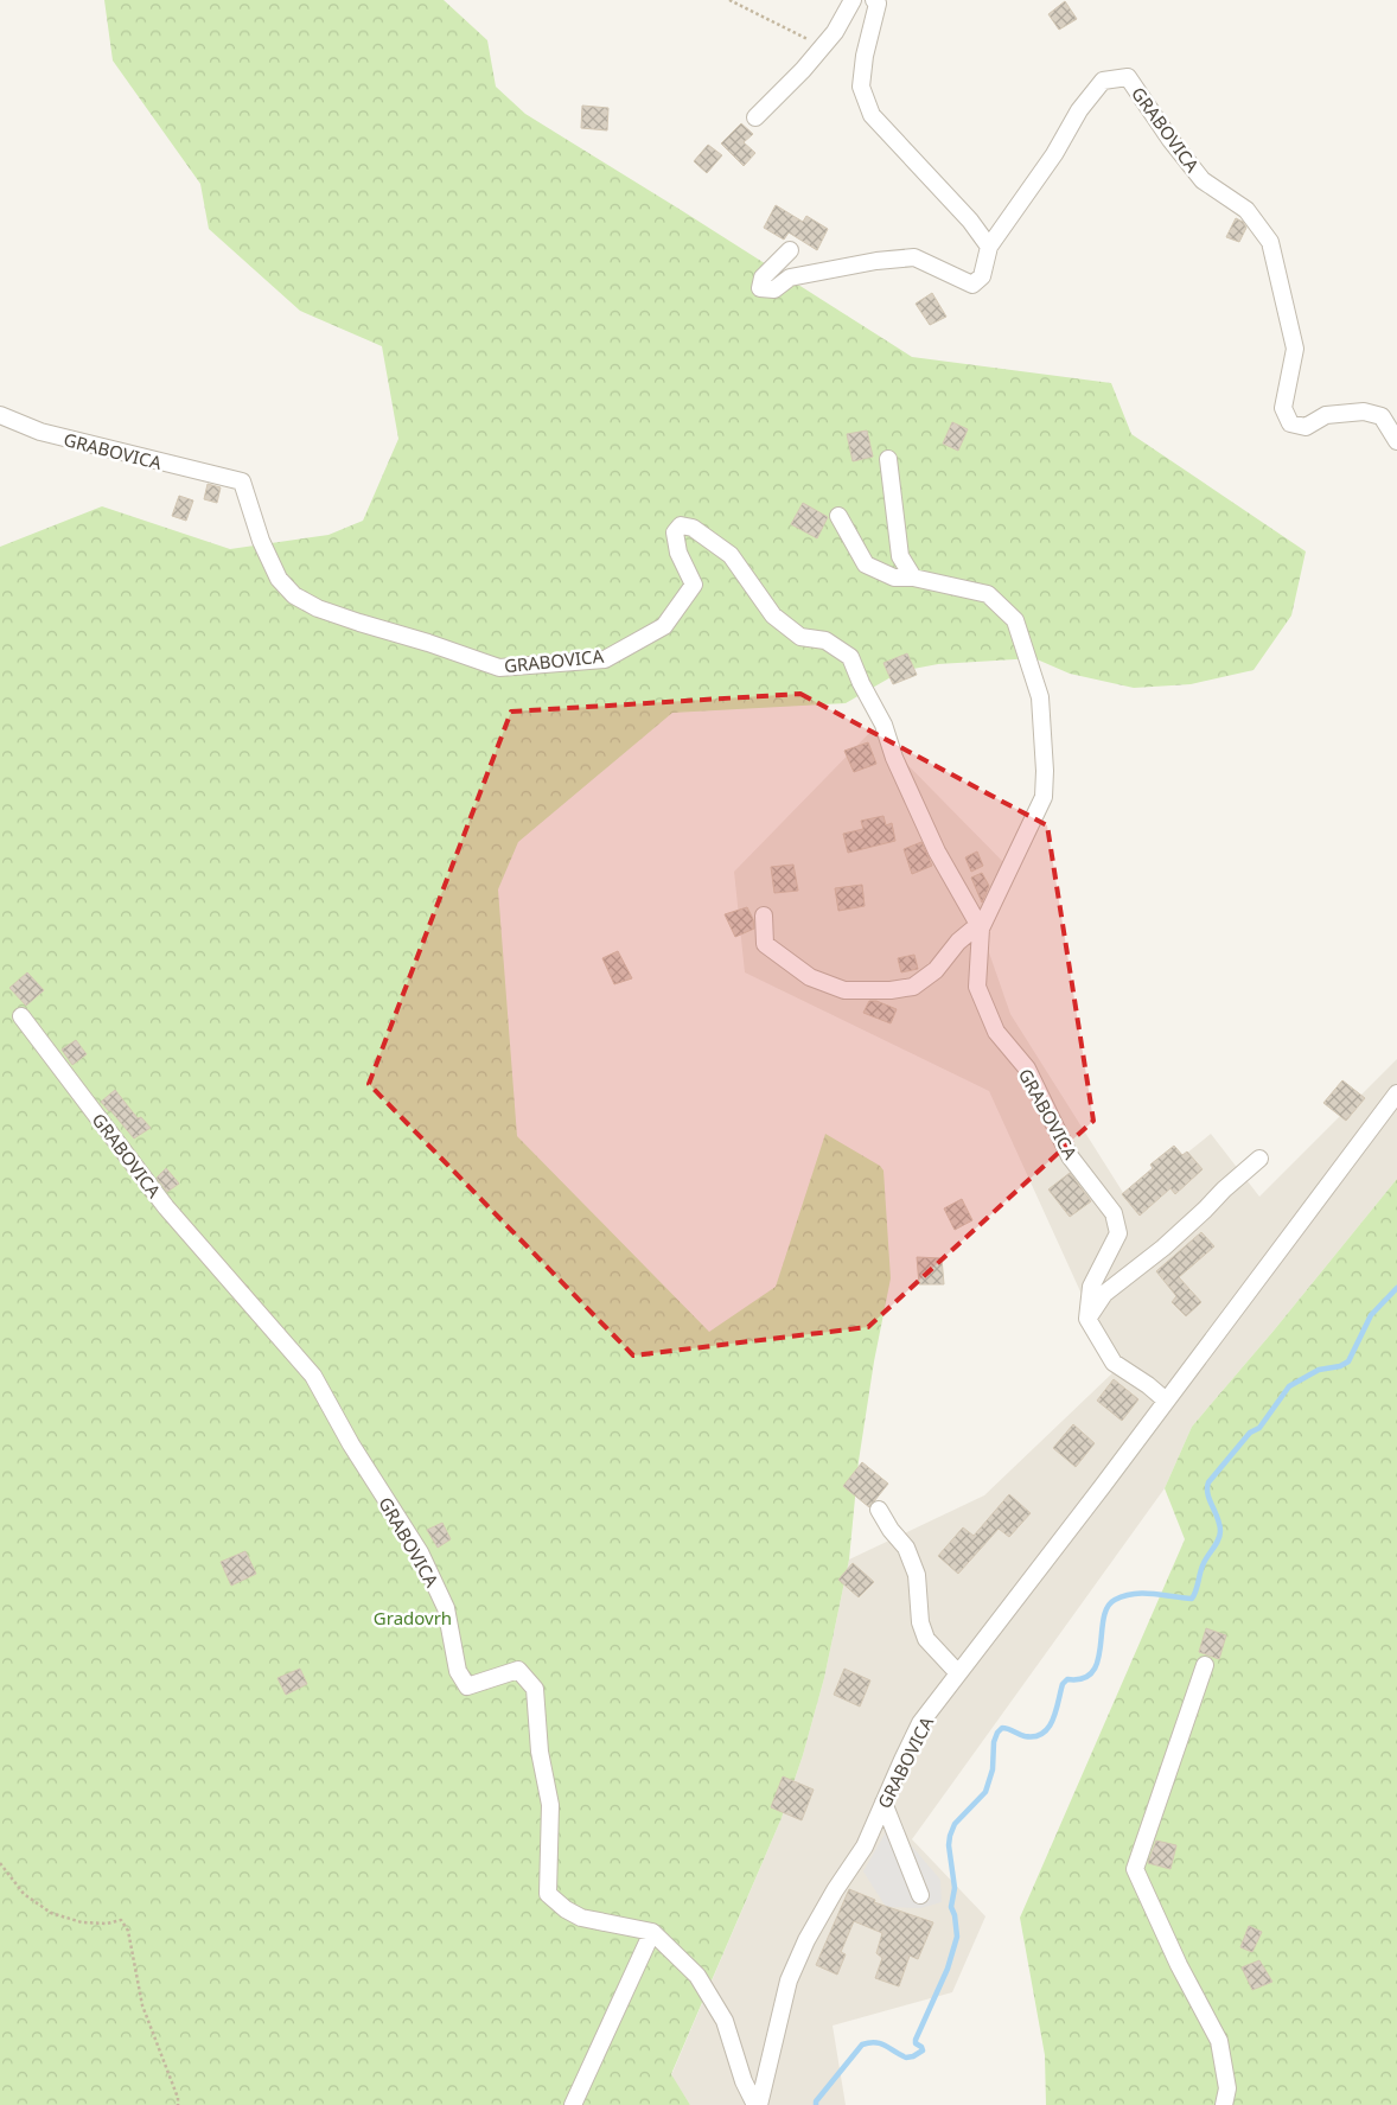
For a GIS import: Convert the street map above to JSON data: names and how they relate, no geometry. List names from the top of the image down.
{
  "streets": {
    "street": ["GRABOVICA"]
  },
  "parks": ["Gradovrh"]
}
